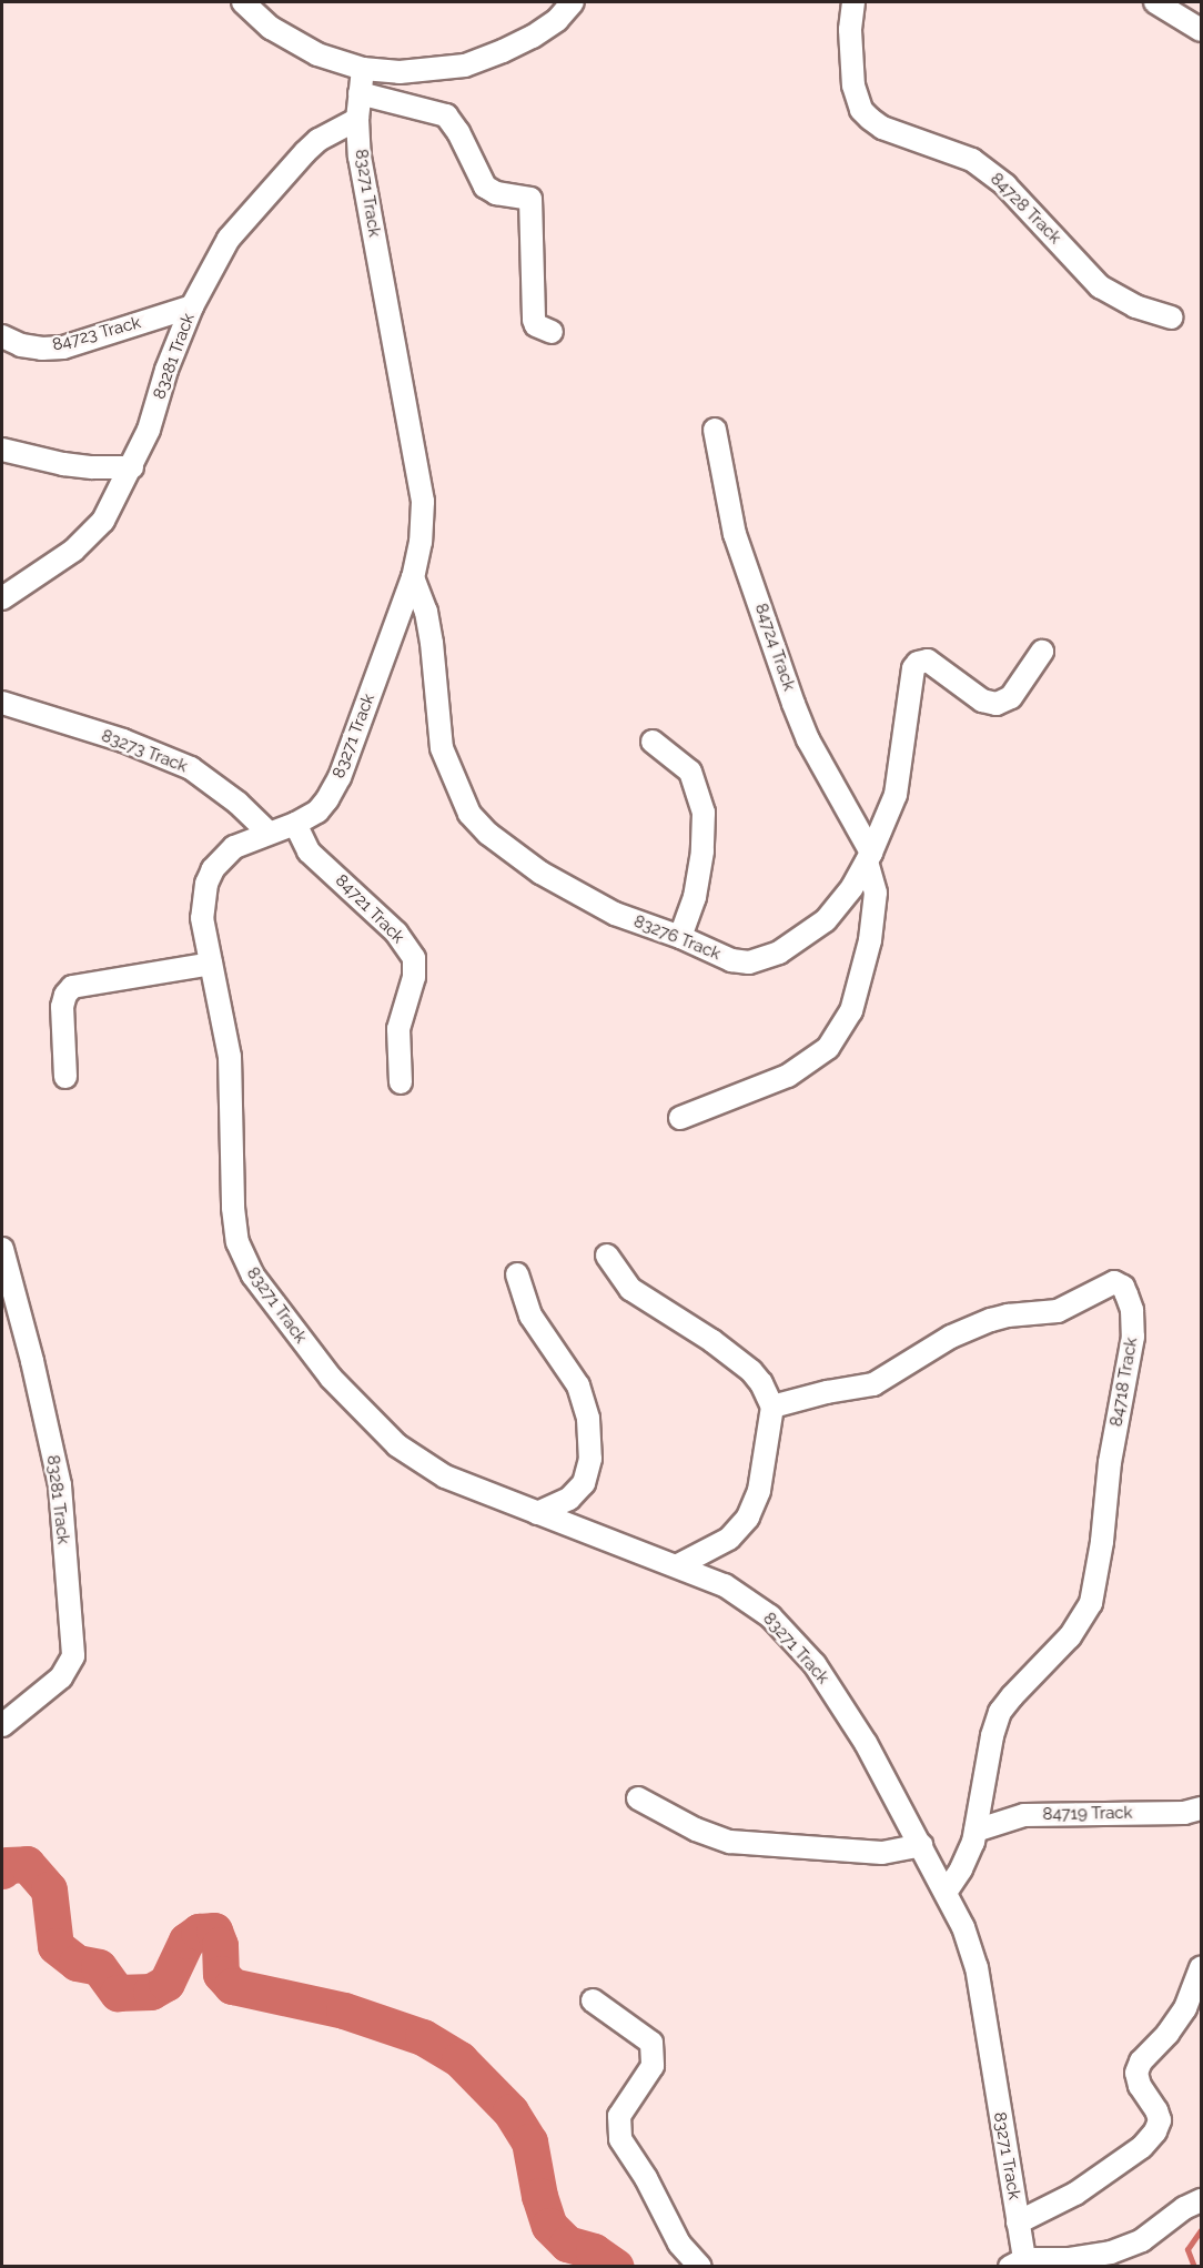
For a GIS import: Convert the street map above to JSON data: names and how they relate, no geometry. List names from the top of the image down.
{
  "streets": {
    "street": [
      "83271 Track",
      "84728 Track",
      "84723 Track",
      "83281 Track",
      "84724 Track",
      "83273 Track",
      "84721 Track",
      "83276 Track",
      "84718 Track",
      "84719 Track"
    ]
  },
  "crossings": [
    ["83271 Track", "83281 Track"],
    ["83271 Track", "83273 Track"],
    ["83271 Track", "84721 Track"],
    ["83271 Track", "83276 Track"],
    ["83271 Track", "84718 Track"],
    ["84723 Track", "83281 Track"],
    ["84724 Track", "83276 Track"],
    ["84718 Track", "84719 Track"]
  ]
}
